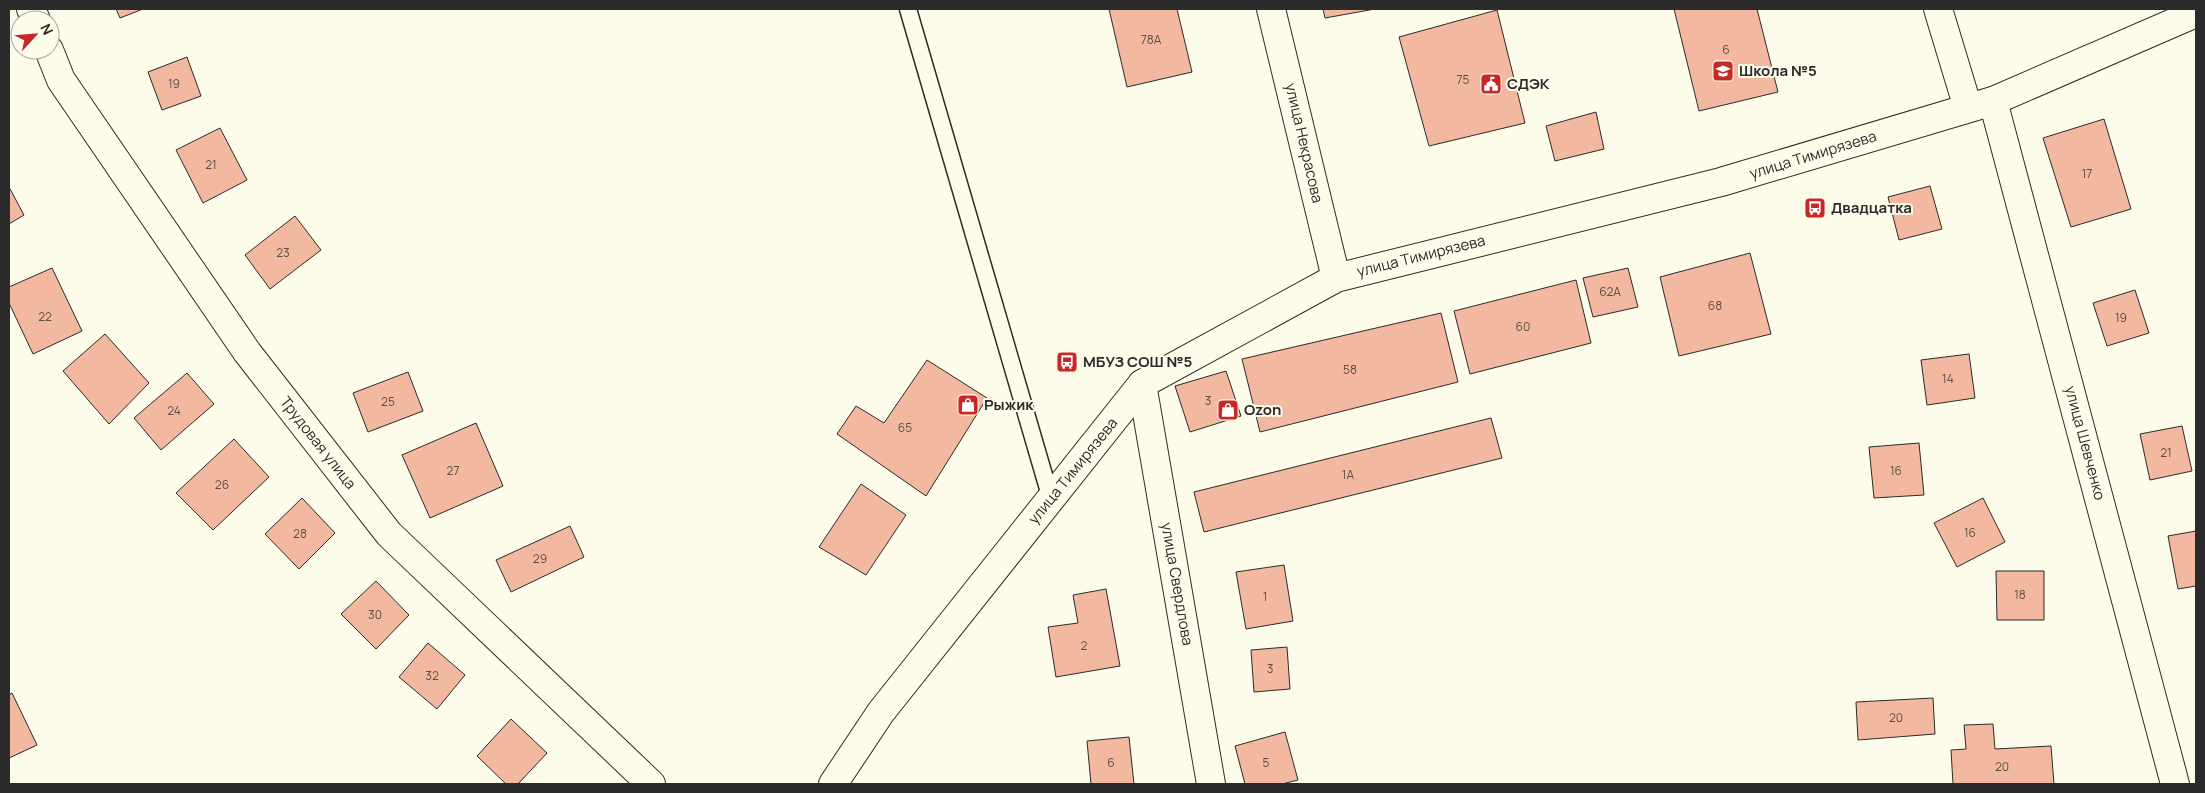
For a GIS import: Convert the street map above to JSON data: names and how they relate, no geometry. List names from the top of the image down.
{
  "streets": {
    "main road": [
      "улица Некрасова",
      "улица Тимирязева",
      "Трудовая улица",
      "улица Шевченко",
      "улица Свердлова"
    ]
  },
  "crossings": [
    ["улица Некрасова", "улица Тимирязева"],
    ["улица Тимирязева", "улица Шевченко"],
    ["улица Тимирязева", "улица Свердлова"]
  ],
  "places": {
    "school or university": ["Школа №5"],
    "public building": ["СДЭК"],
    "bus stop": ["Двадцатка", "МБУЗ СОШ №5"],
    "shop": ["Рыжик", "Ozon"]
  },
  "house_numbers": [
    "78А",
    "6",
    "75",
    "19",
    "21",
    "17",
    "23",
    "62А",
    "68",
    "22",
    "19",
    "60",
    "58",
    "14",
    "3",
    "25",
    "24",
    "65",
    "21",
    "27",
    "16",
    "1А",
    "26",
    "16",
    "28",
    "29",
    "18",
    "1",
    "30",
    "2",
    "3",
    "32",
    "20",
    "6",
    "5",
    "20"
  ],
  "north": "top right"
}
